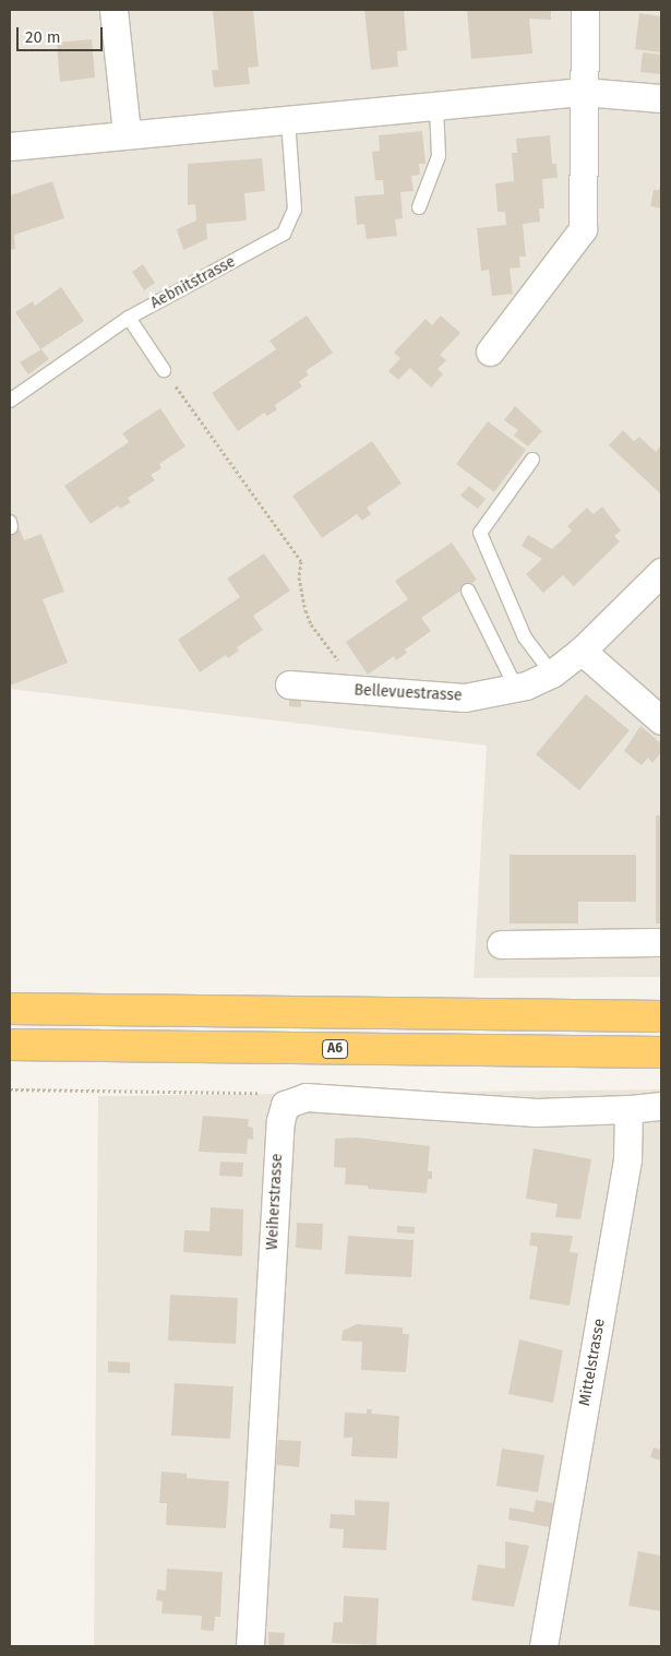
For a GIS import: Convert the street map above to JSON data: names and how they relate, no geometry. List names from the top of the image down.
{
  "streets": {
    "highway": ["A6"],
    "street": ["Bellevuestrasse", "Weiherstrasse", "Mittelstrasse"],
    "lane": ["Aebnitstrasse"]
  },
  "scale_bar": "20 m"
}
